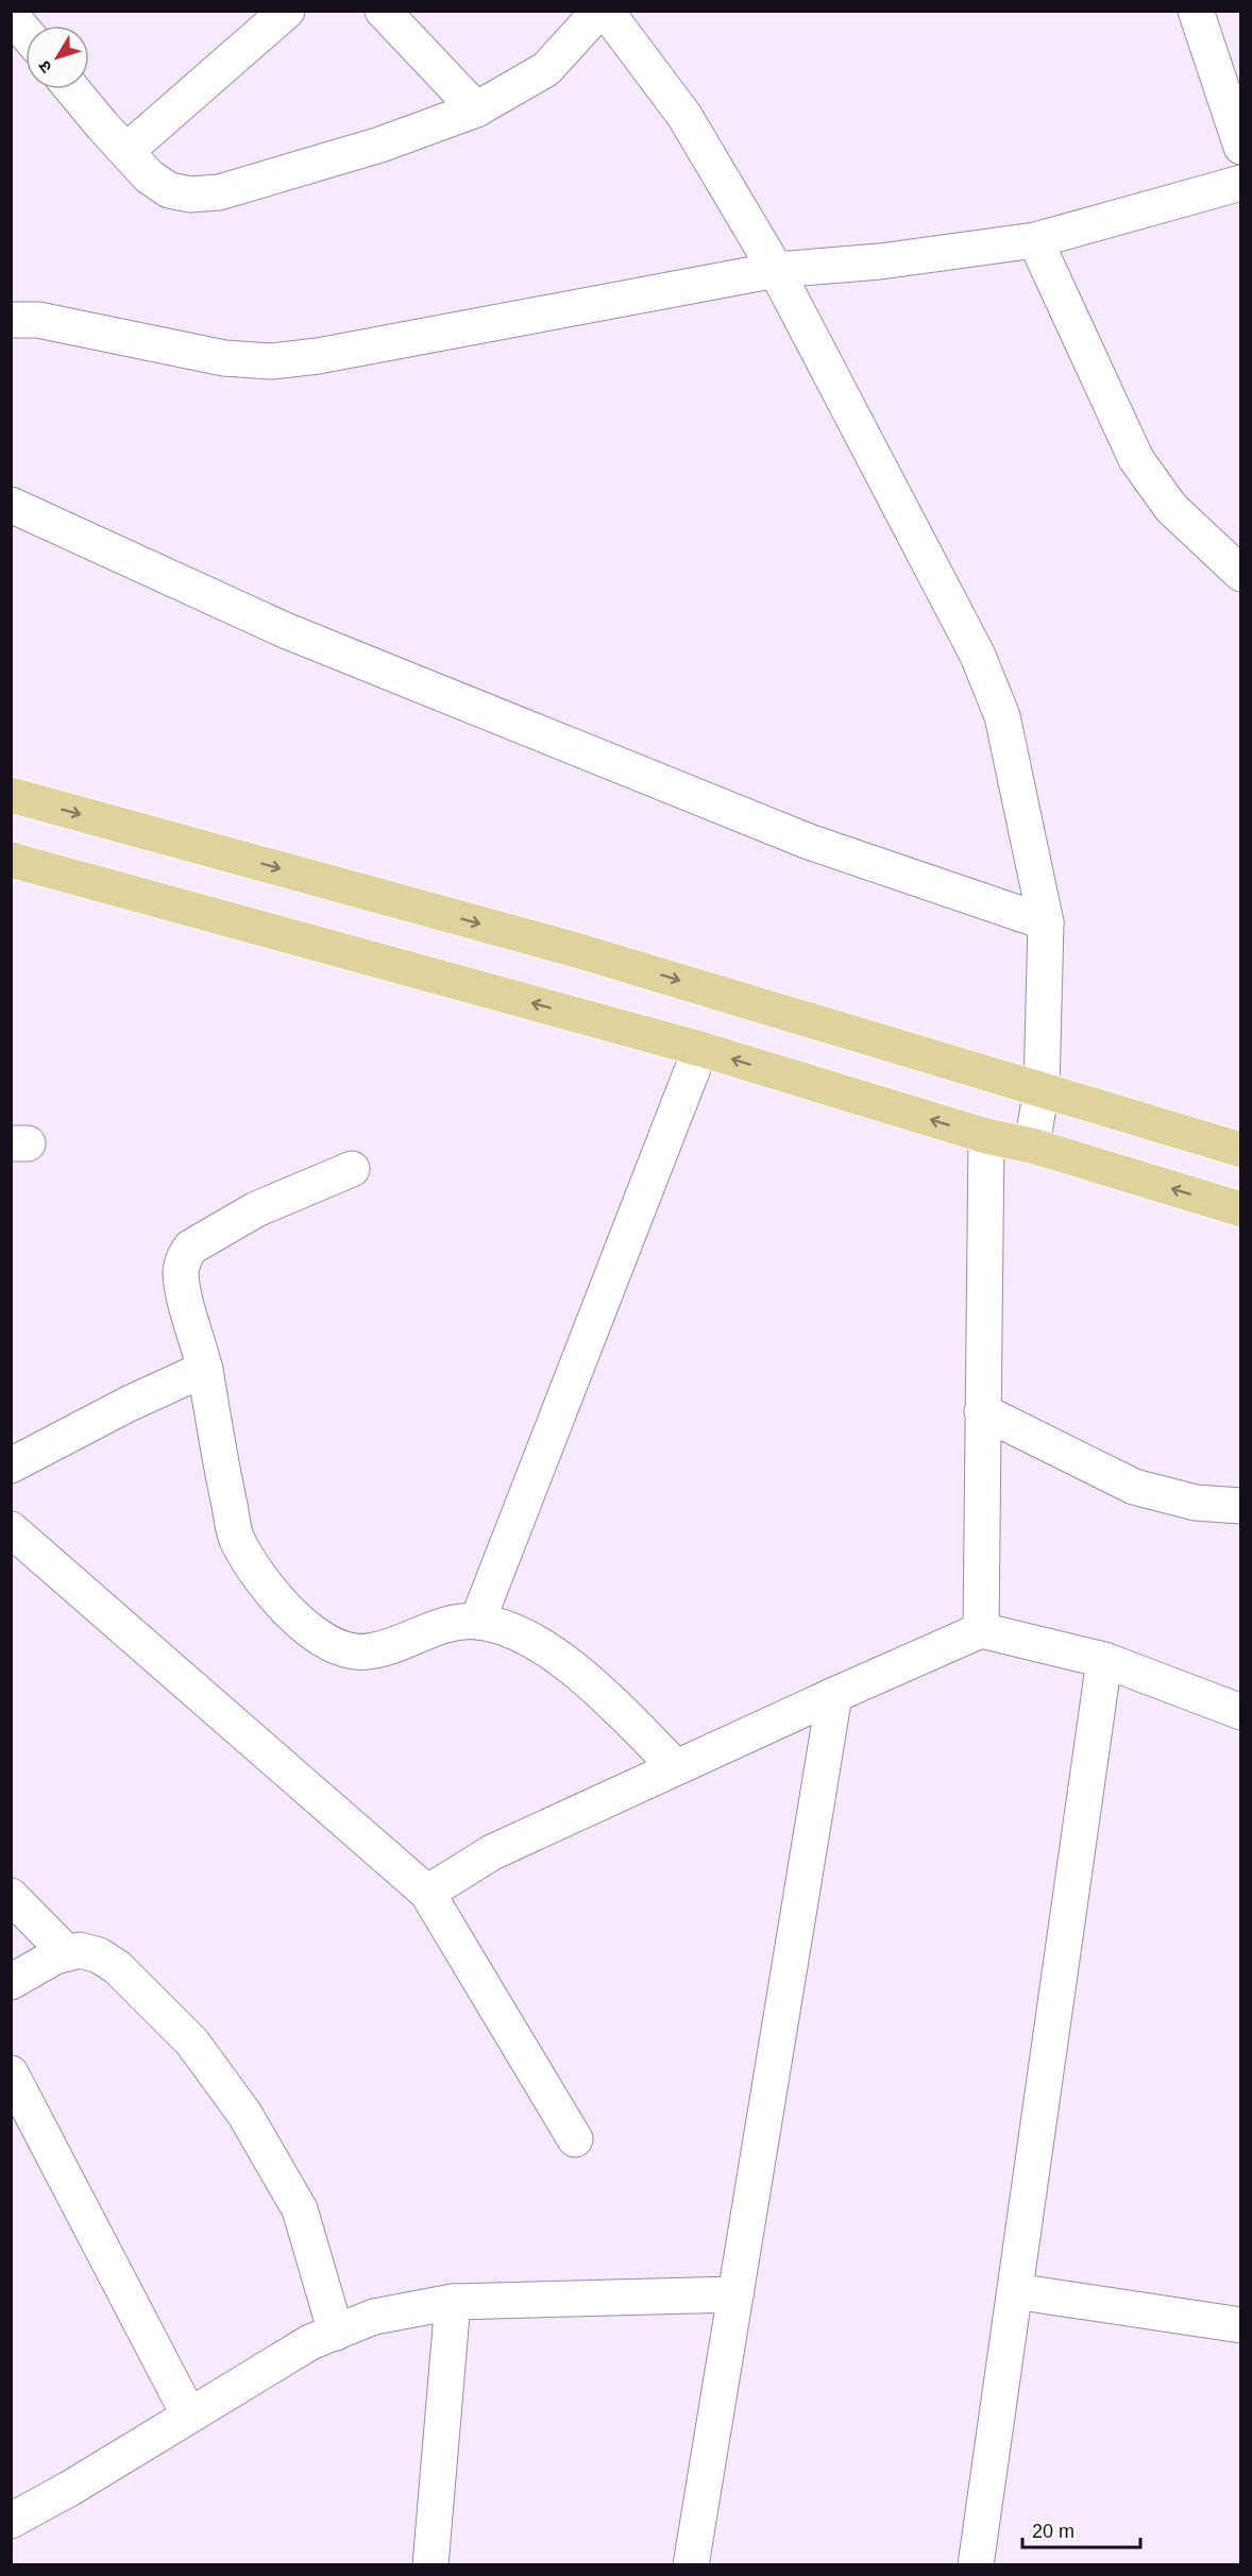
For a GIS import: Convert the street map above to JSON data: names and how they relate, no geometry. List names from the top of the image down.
{
  "scale_bar": "20 m",
  "north": "bottom left"
}
